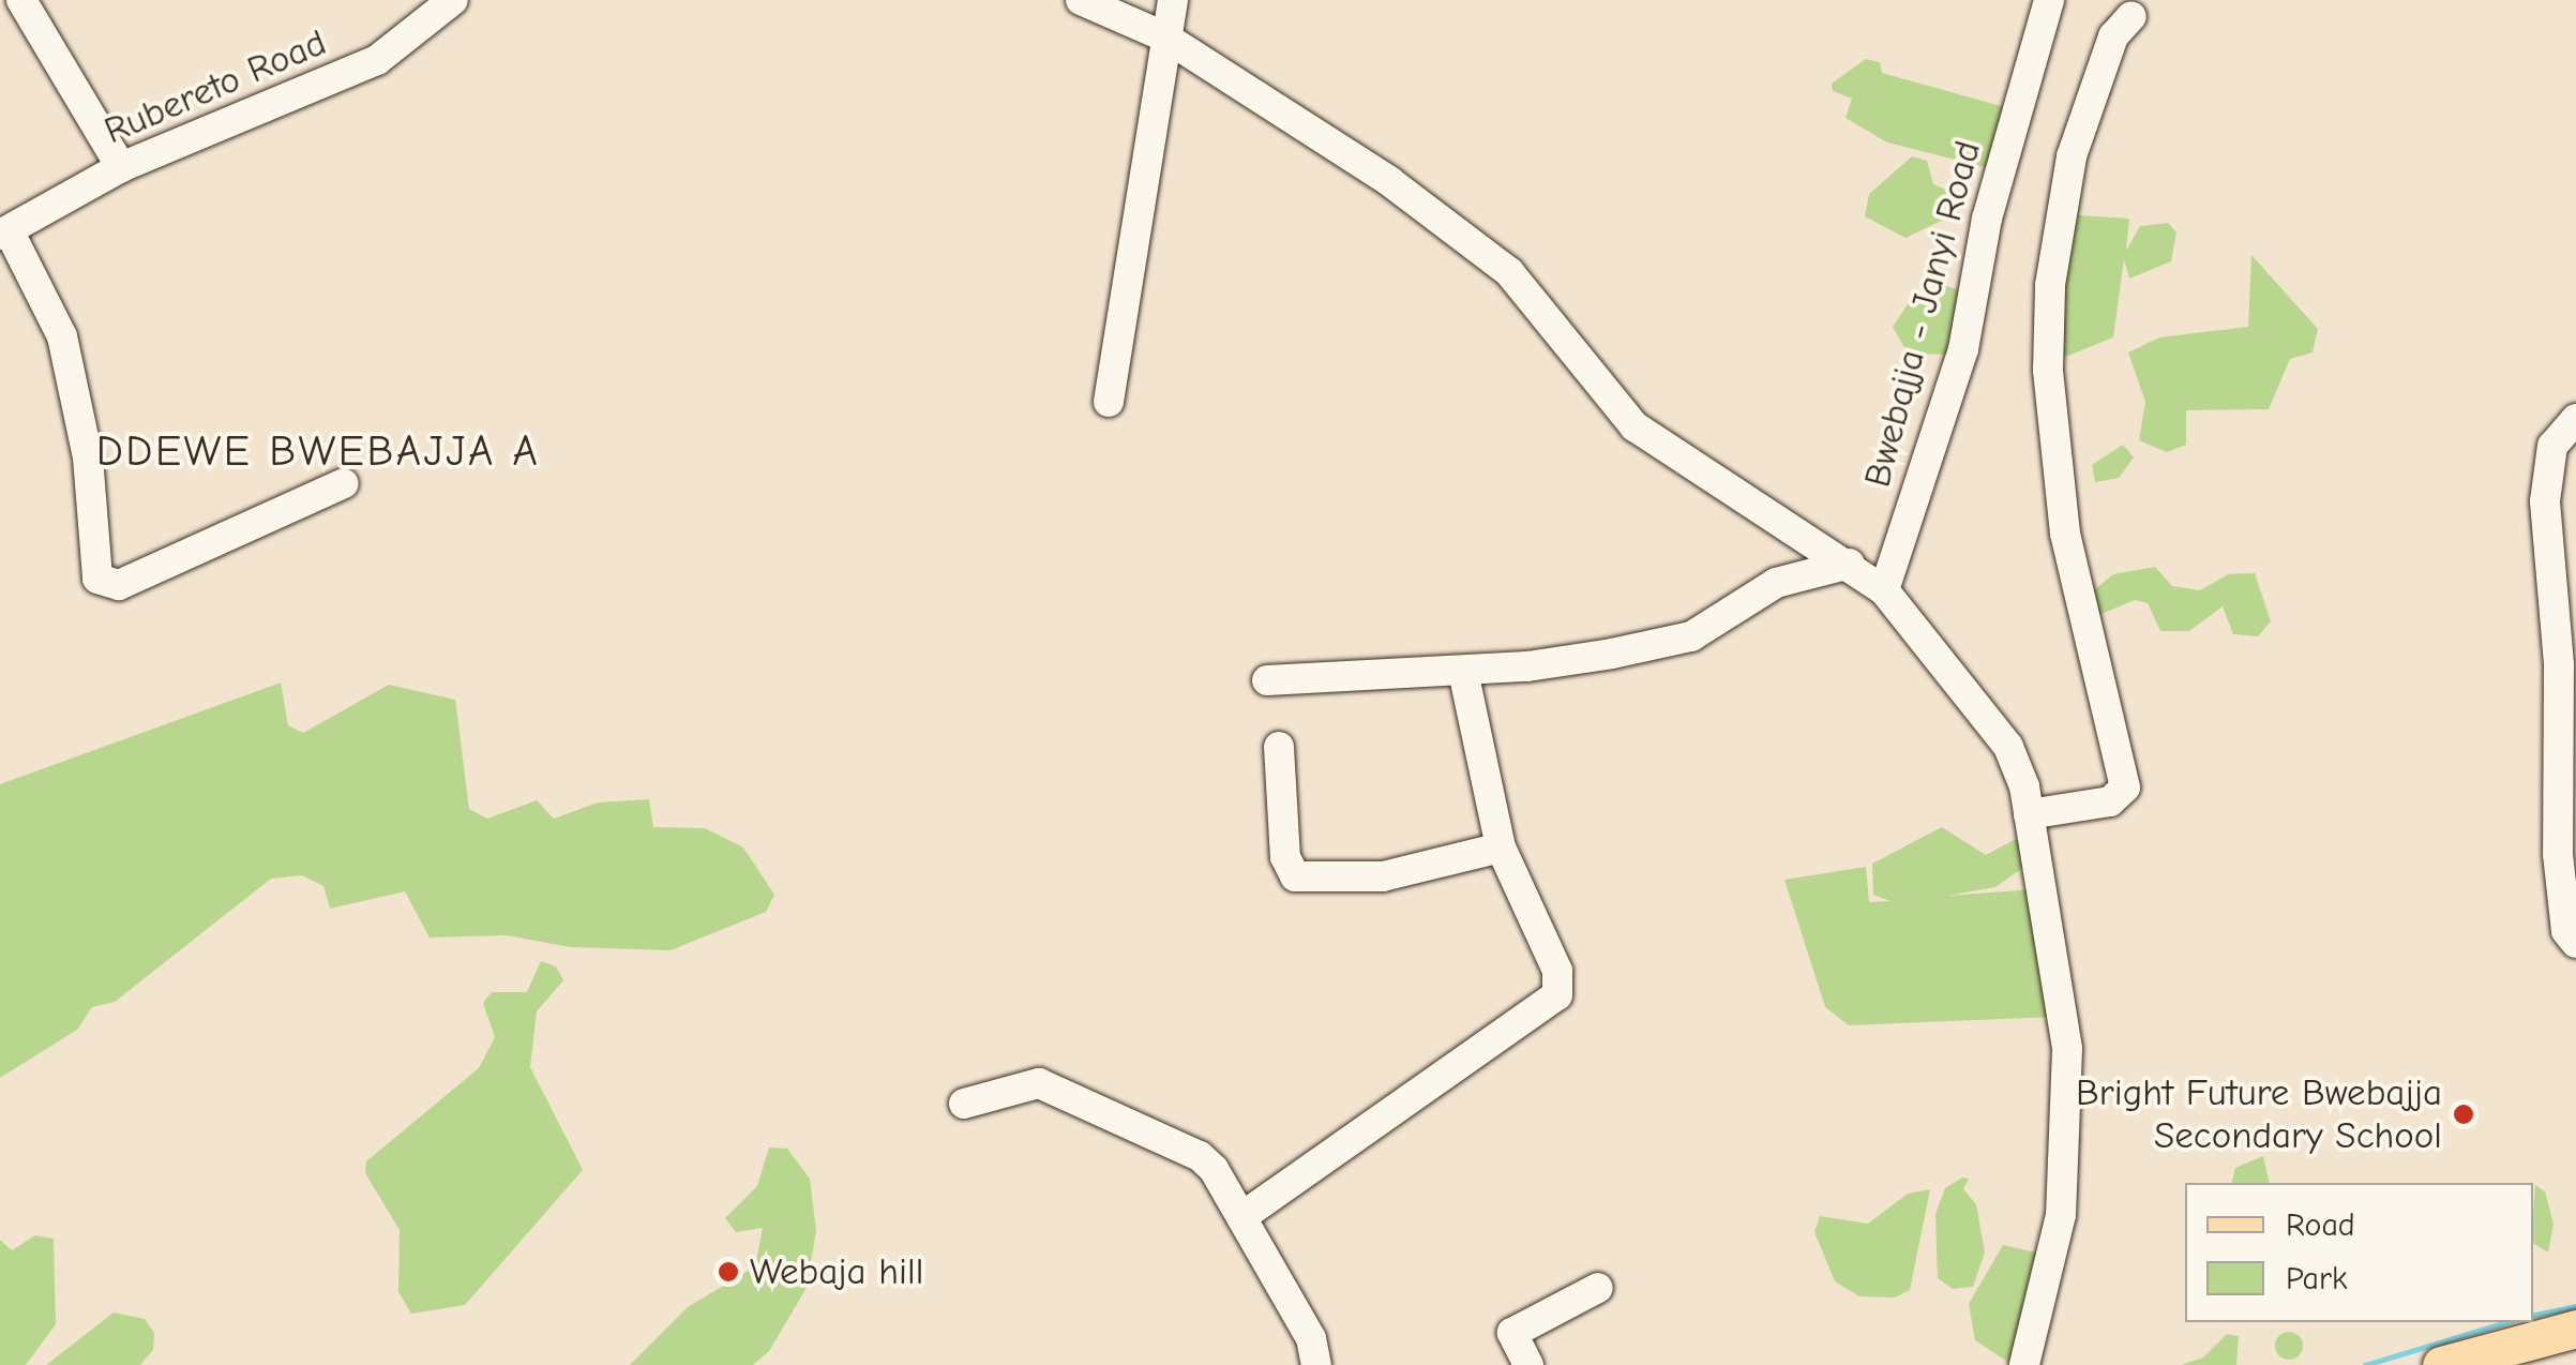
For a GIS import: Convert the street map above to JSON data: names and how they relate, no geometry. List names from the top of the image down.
{
  "streets": {
    "street": ["Rubereto Road", "Bwebajja - Janyi Road"]
  },
  "districts": ["DDEWE BWEBAJJA A"],
  "places": ["Bright Future Bwebajja Secondary School", "Webaja hill"],
  "legend": ["Road", "Park"]
}
